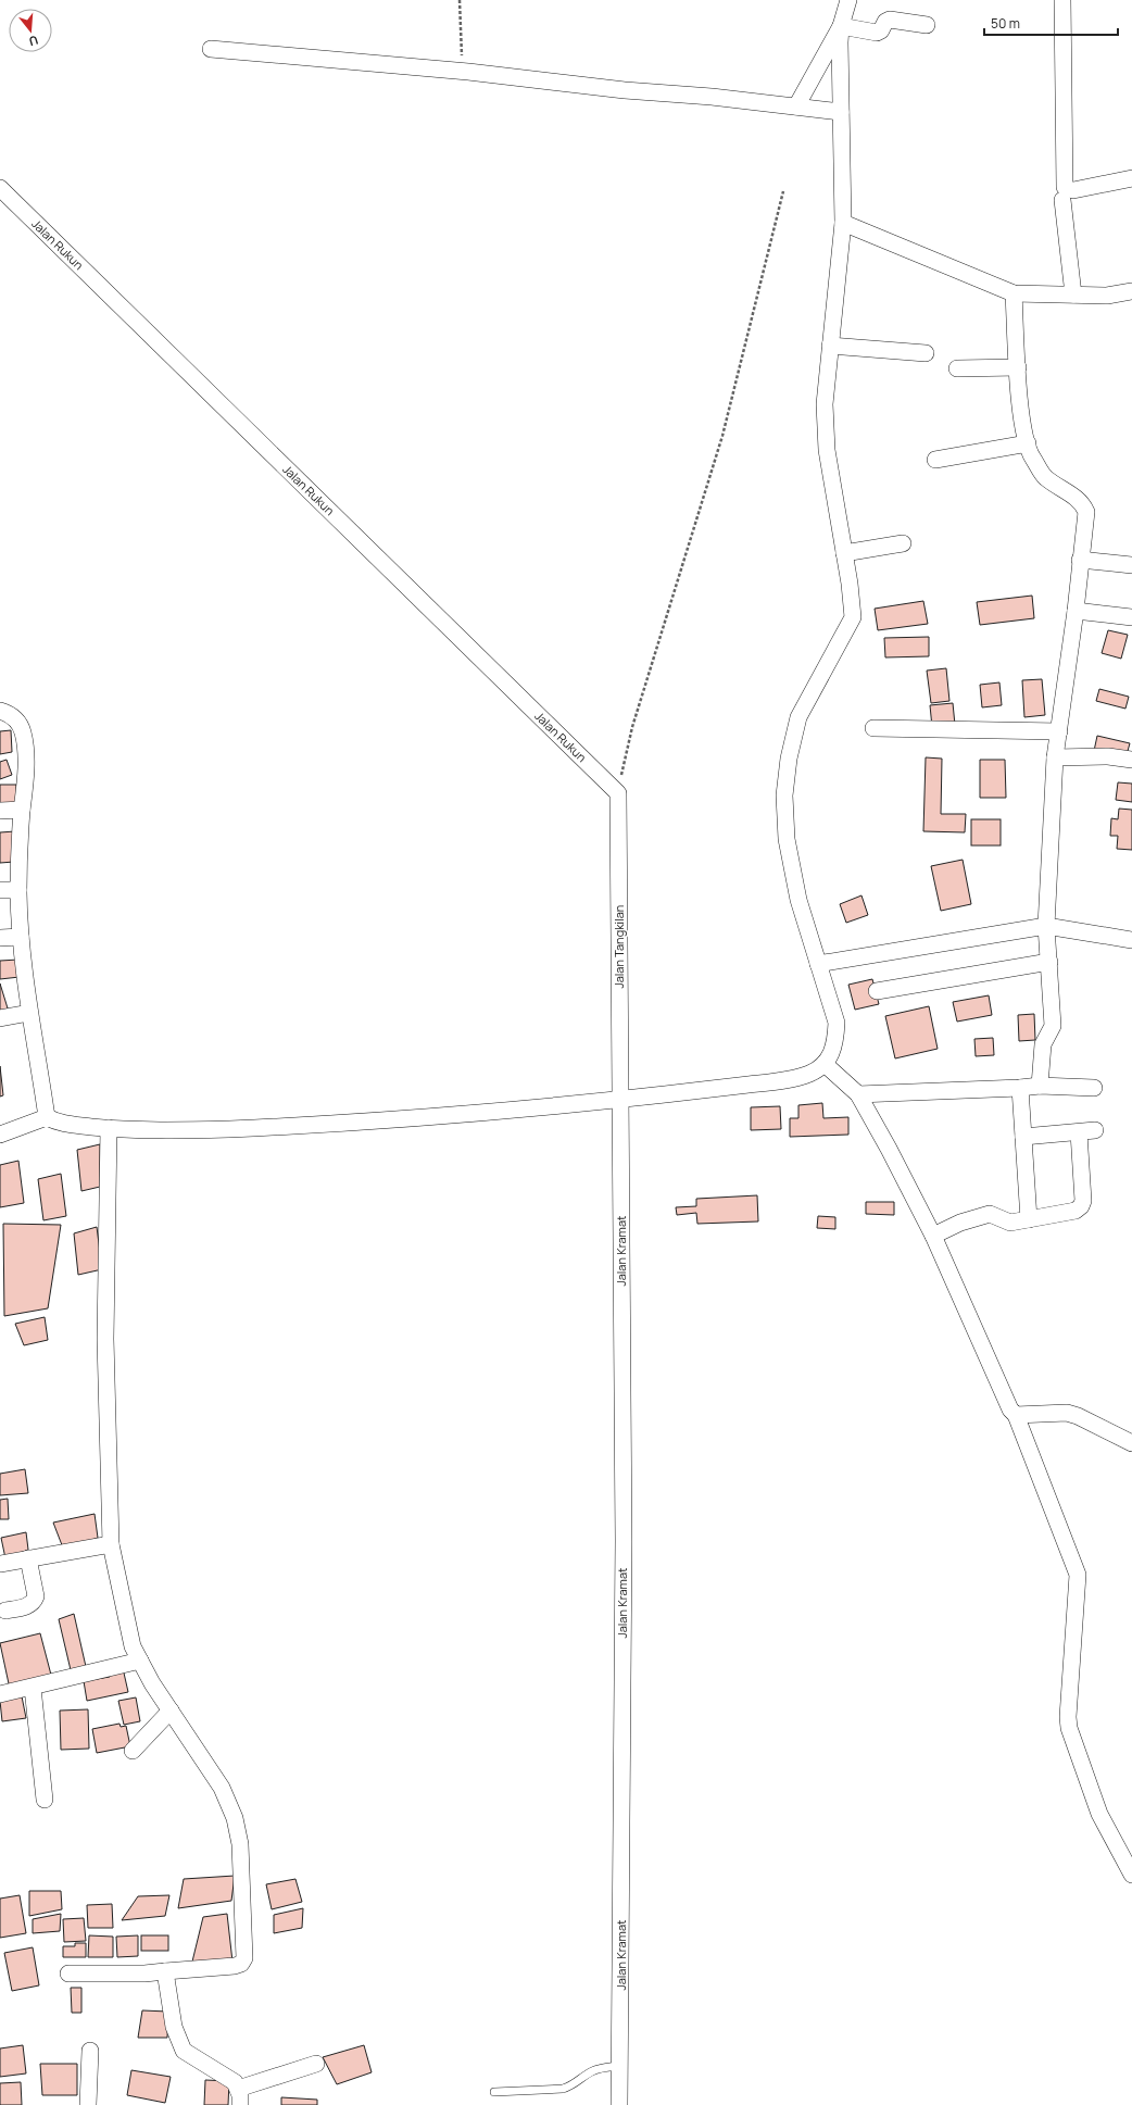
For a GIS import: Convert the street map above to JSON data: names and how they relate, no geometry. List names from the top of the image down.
{
  "streets": {
    "street": ["Jalan Rukun", "Jalan Tangkilan", "Jalan Kramat"]
  },
  "crossings": [
    ["Jalan Rukun", "Jalan Tangkilan"],
    ["Jalan Tangkilan", "Jalan Kramat"]
  ],
  "scale_bar": "50 m",
  "north": "bottom"
}
